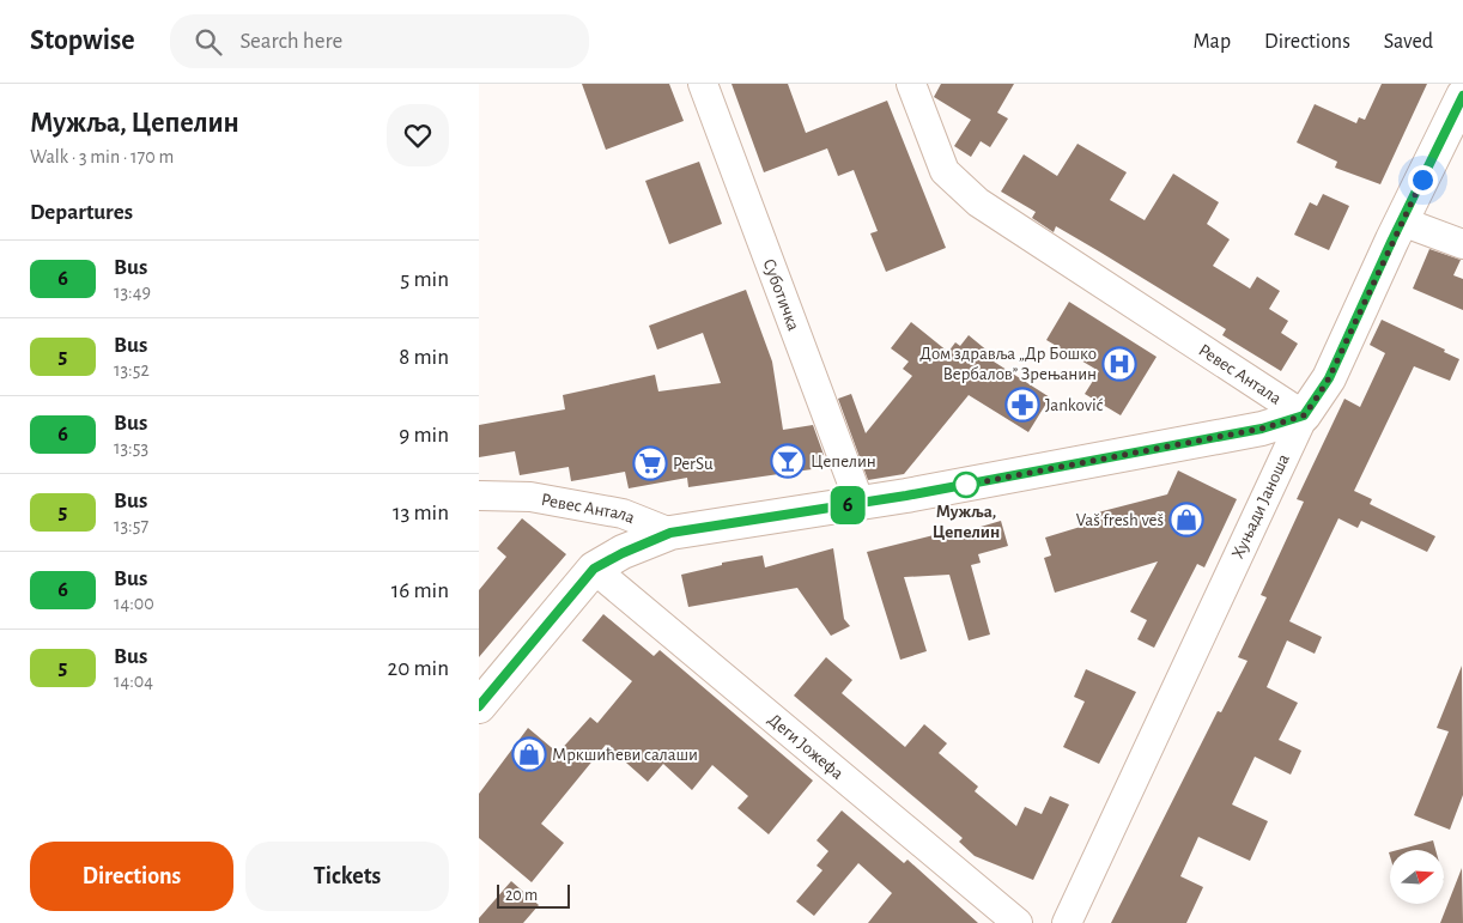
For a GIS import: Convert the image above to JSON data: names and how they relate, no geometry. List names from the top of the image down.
{
  "streets": {
    "street": [
      "Суботичка",
      "Ревес Антала",
      "Хуњади Јаноша",
      "Деги Јожефа"
    ]
  },
  "crossings": [
    ["Суботичка", "Ревес Антала"],
    ["Ревес Антала", "Хуњади Јаноша"]
  ],
  "places": {
    "hospital": ["Дом здравља „Др Бошко Вербалов” Зрењанин"],
    "pharmacy": ["Janković"],
    "bar": ["Цепелин"],
    "supermarket": ["PerSu"],
    "other": ["Мужља, Цепелин"],
    "shop": ["Vaš fresh veš", "Мркшићеви салаши"]
  },
  "lines": ["bus line 6"],
  "scale_bar": "20 m",
  "north": "right",
  "page": {
    "header": "Stopwise",
    "search": "Search here",
    "nav": ["Map", "Directions", "Saved"],
    "heading": [
      ["Мужља, Цепелин", "Walk · 3 min · 170 m"],
      "Departures"
    ],
    "on_map": "6",
    "list": [
      {
        "mark": "6",
        "name": "Bus",
        "note": "13:49",
        "value": "5 min"
      },
      {
        "mark": "5",
        "name": "Bus",
        "note": "13:52",
        "value": "8 min"
      },
      {
        "mark": "6",
        "name": "Bus",
        "note": "13:53",
        "value": "9 min"
      },
      {
        "mark": "5",
        "name": "Bus",
        "note": "13:57",
        "value": "13 min"
      },
      {
        "mark": "6",
        "name": "Bus",
        "note": "14:00",
        "value": "16 min"
      },
      {
        "mark": "5",
        "name": "Bus",
        "note": "14:04",
        "value": "20 min"
      }
    ],
    "buttons": ["Directions", "Tickets"],
    "scale": "20 m"
  }
}
